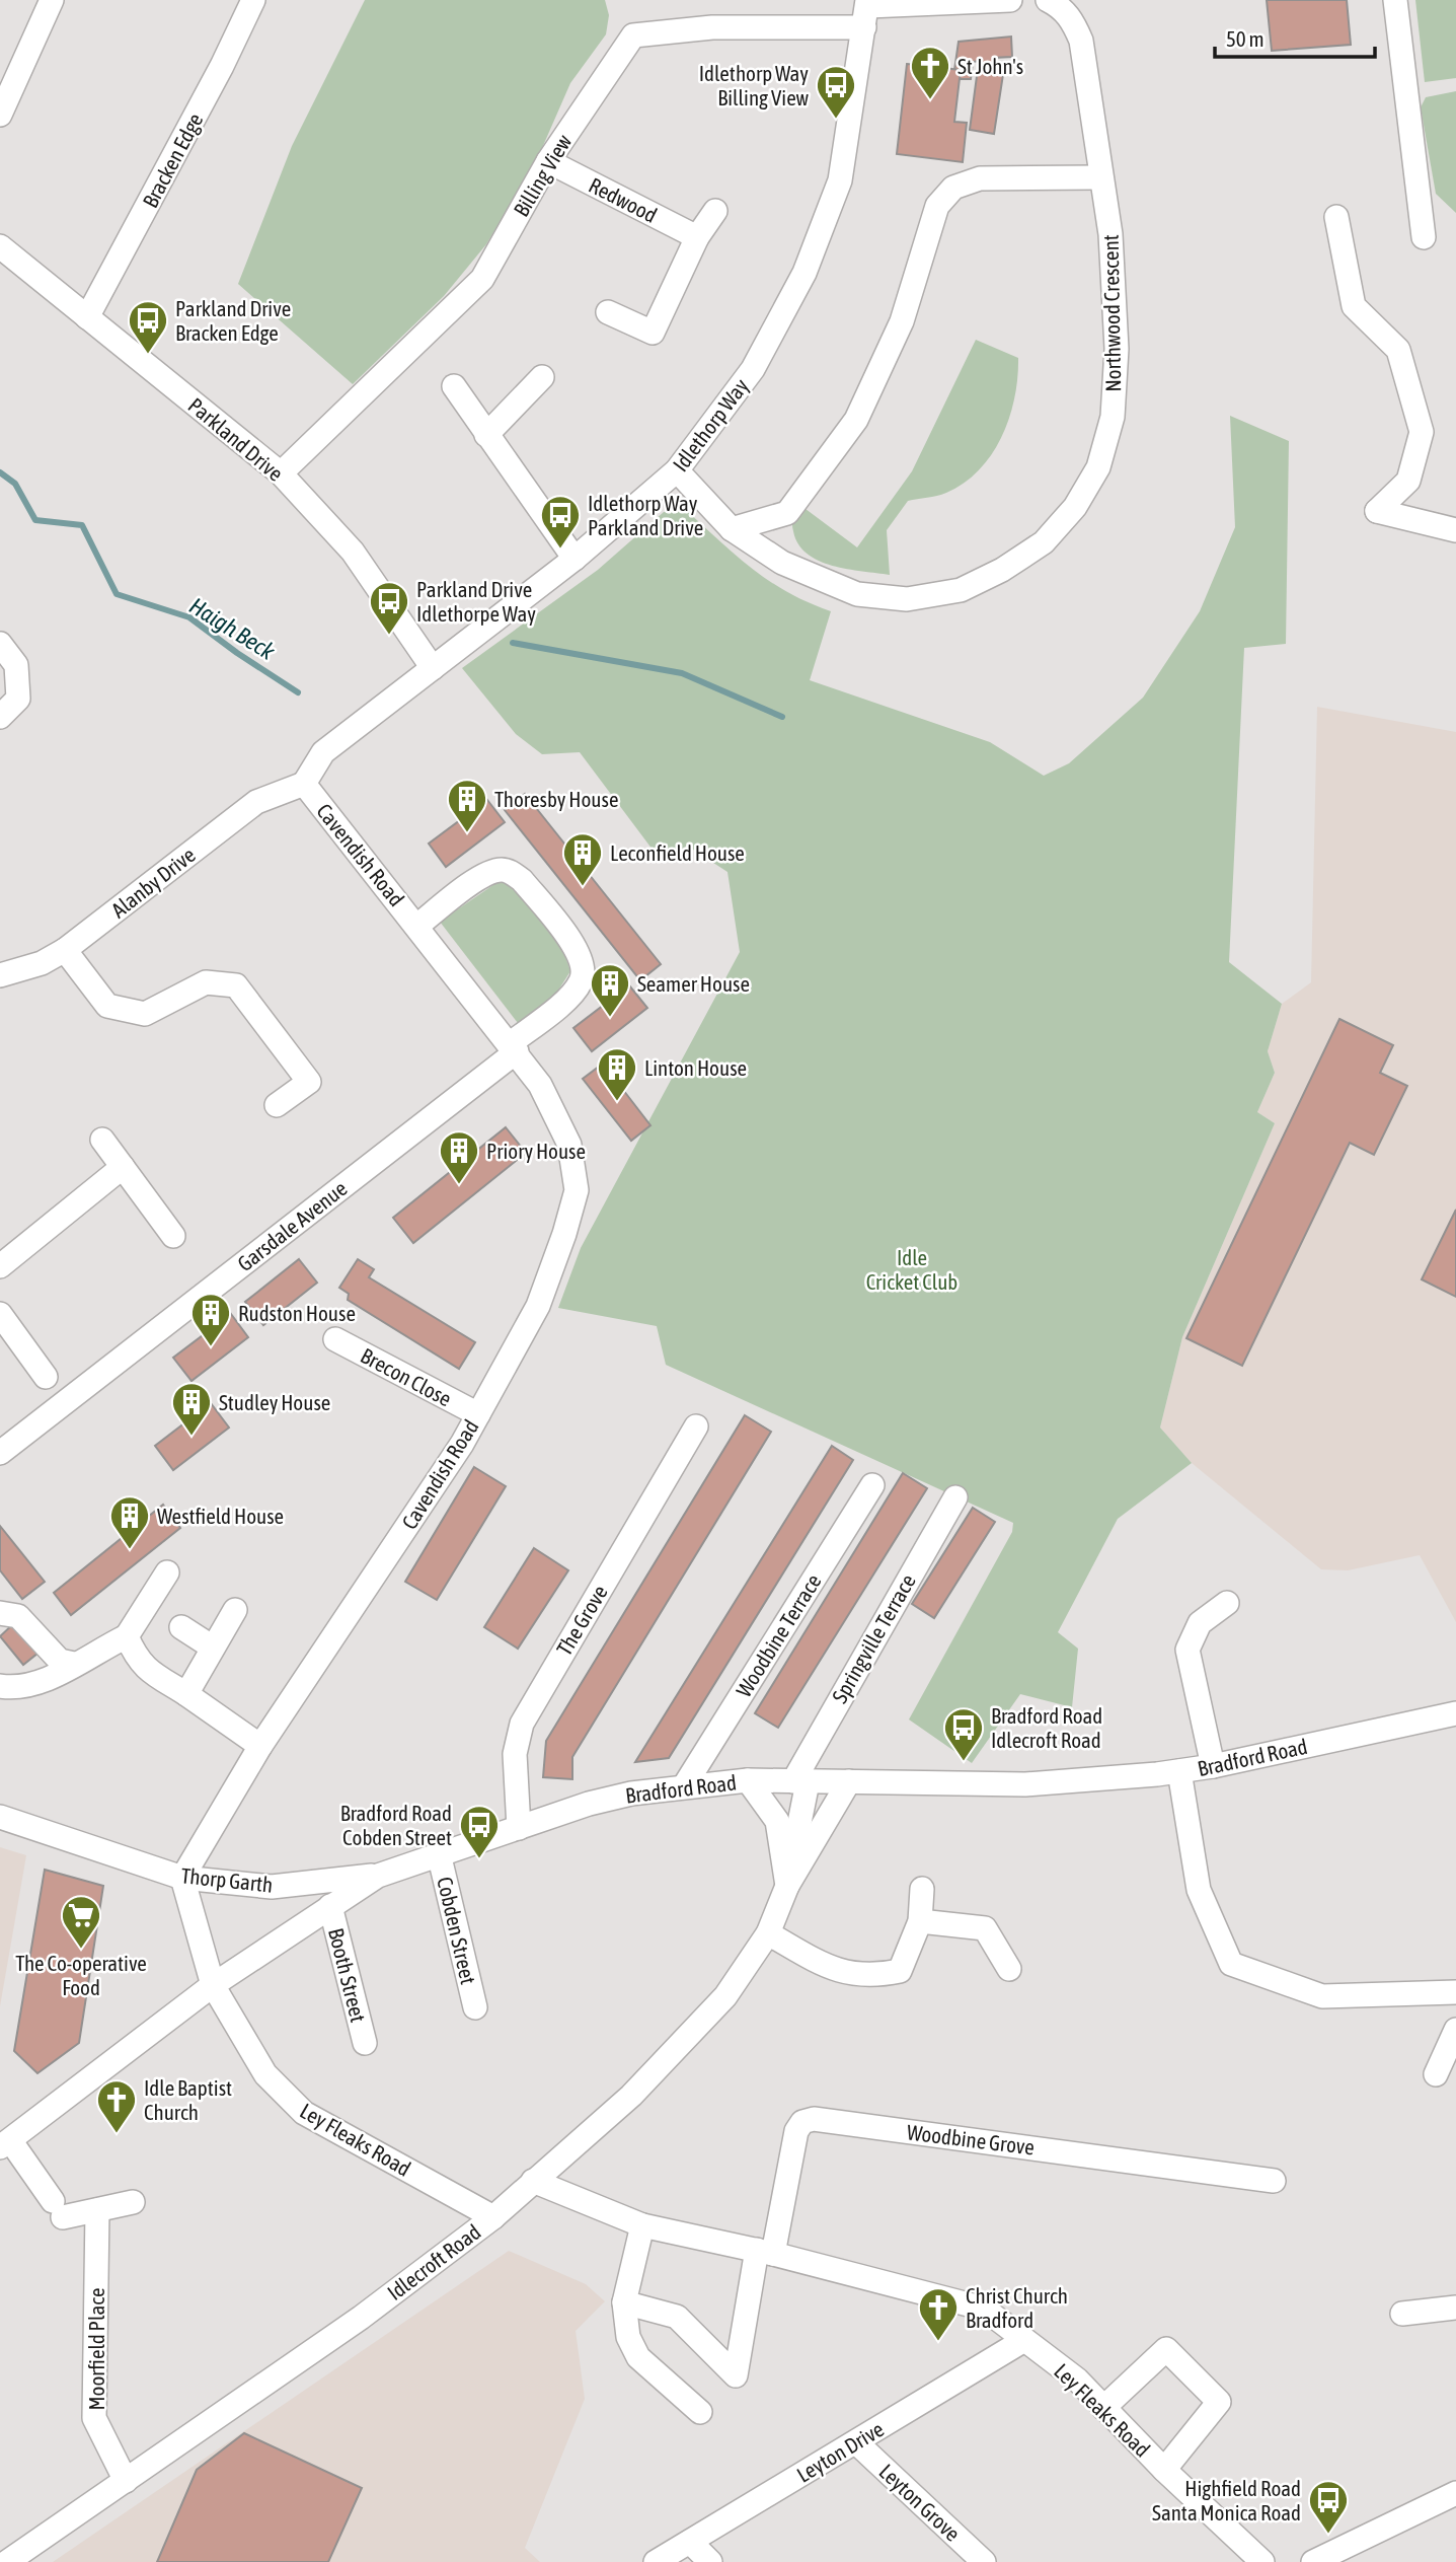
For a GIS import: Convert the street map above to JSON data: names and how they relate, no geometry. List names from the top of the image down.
{
  "streets": {
    "street": [
      "Bracken Edge",
      "Billing View",
      "Redwood",
      "Northwood Crescent",
      "Idlethorp Way",
      "Parkland Drive",
      "Cavendish Road",
      "Alanby Drive",
      "Garsdale Avenue",
      "Brecon Close",
      "The Grove",
      "Woodbine Terrace",
      "Springville Terrace",
      "Bradford Road",
      "Thorp Garth",
      "Cobden Street",
      "Booth Street",
      "Ley Fleaks Road",
      "Woodbine Grove",
      "Idlecroft Road",
      "Moorfield Place",
      "Leyton Drive",
      "Leyton Grove"
    ]
  },
  "crossings": [
    ["Bracken Edge", "Parkland Drive"],
    ["Billing View", "Redwood"],
    ["Billing View", "Idlethorp Way"],
    ["Billing View", "Parkland Drive"],
    ["Northwood Crescent", "Idlethorp Way"],
    ["Idlethorp Way", "Parkland Drive"],
    ["Idlethorp Way", "Cavendish Road"],
    ["Idlethorp Way", "Alanby Drive"],
    ["Cavendish Road", "Alanby Drive"],
    ["Cavendish Road", "Garsdale Avenue"],
    ["Cavendish Road", "Brecon Close"],
    ["Cavendish Road", "Thorp Garth"],
    ["Cavendish Road", "Ley Fleaks Road"],
    ["The Grove", "Bradford Road"],
    ["Woodbine Terrace", "Bradford Road"],
    ["Springville Terrace", "Bradford Road"],
    ["Springville Terrace", "Idlecroft Road"],
    ["Bradford Road", "Thorp Garth"],
    ["Bradford Road", "Cobden Street"],
    ["Bradford Road", "Booth Street"],
    ["Bradford Road", "Ley Fleaks Road"],
    ["Bradford Road", "Idlecroft Road"],
    ["Thorp Garth", "Ley Fleaks Road"],
    ["Ley Fleaks Road", "Woodbine Grove"],
    ["Ley Fleaks Road", "Idlecroft Road"],
    ["Ley Fleaks Road", "Leyton Drive"],
    ["Idlecroft Road", "Moorfield Place"],
    ["Leyton Drive", "Leyton Grove"]
  ],
  "water": ["Haigh Beck"],
  "parks": ["Idle Cricket Club"],
  "places": {
    "church": ["St John's", "Idle Baptist Church", "Christ Church Bradford"],
    "bus stop": [
      "Idlethorp Way Billing View",
      "Parkland Drive Bracken Edge",
      "Idlethorp Way Parkland Drive",
      "Parkland Drive Idlethorpe Way",
      "Bradford Road Idlecroft Road",
      "Bradford Road Cobden Street",
      "Highfield Road Santa Monica Road"
    ],
    "building": [
      "Thoresby House",
      "Leconfield House",
      "Seamer House",
      "Linton House",
      "Priory House",
      "Rudston House",
      "Studley House",
      "Westfield House"
    ],
    "supermarket": ["The Co-operative Food"]
  },
  "scale_bar": "50 m"
}
